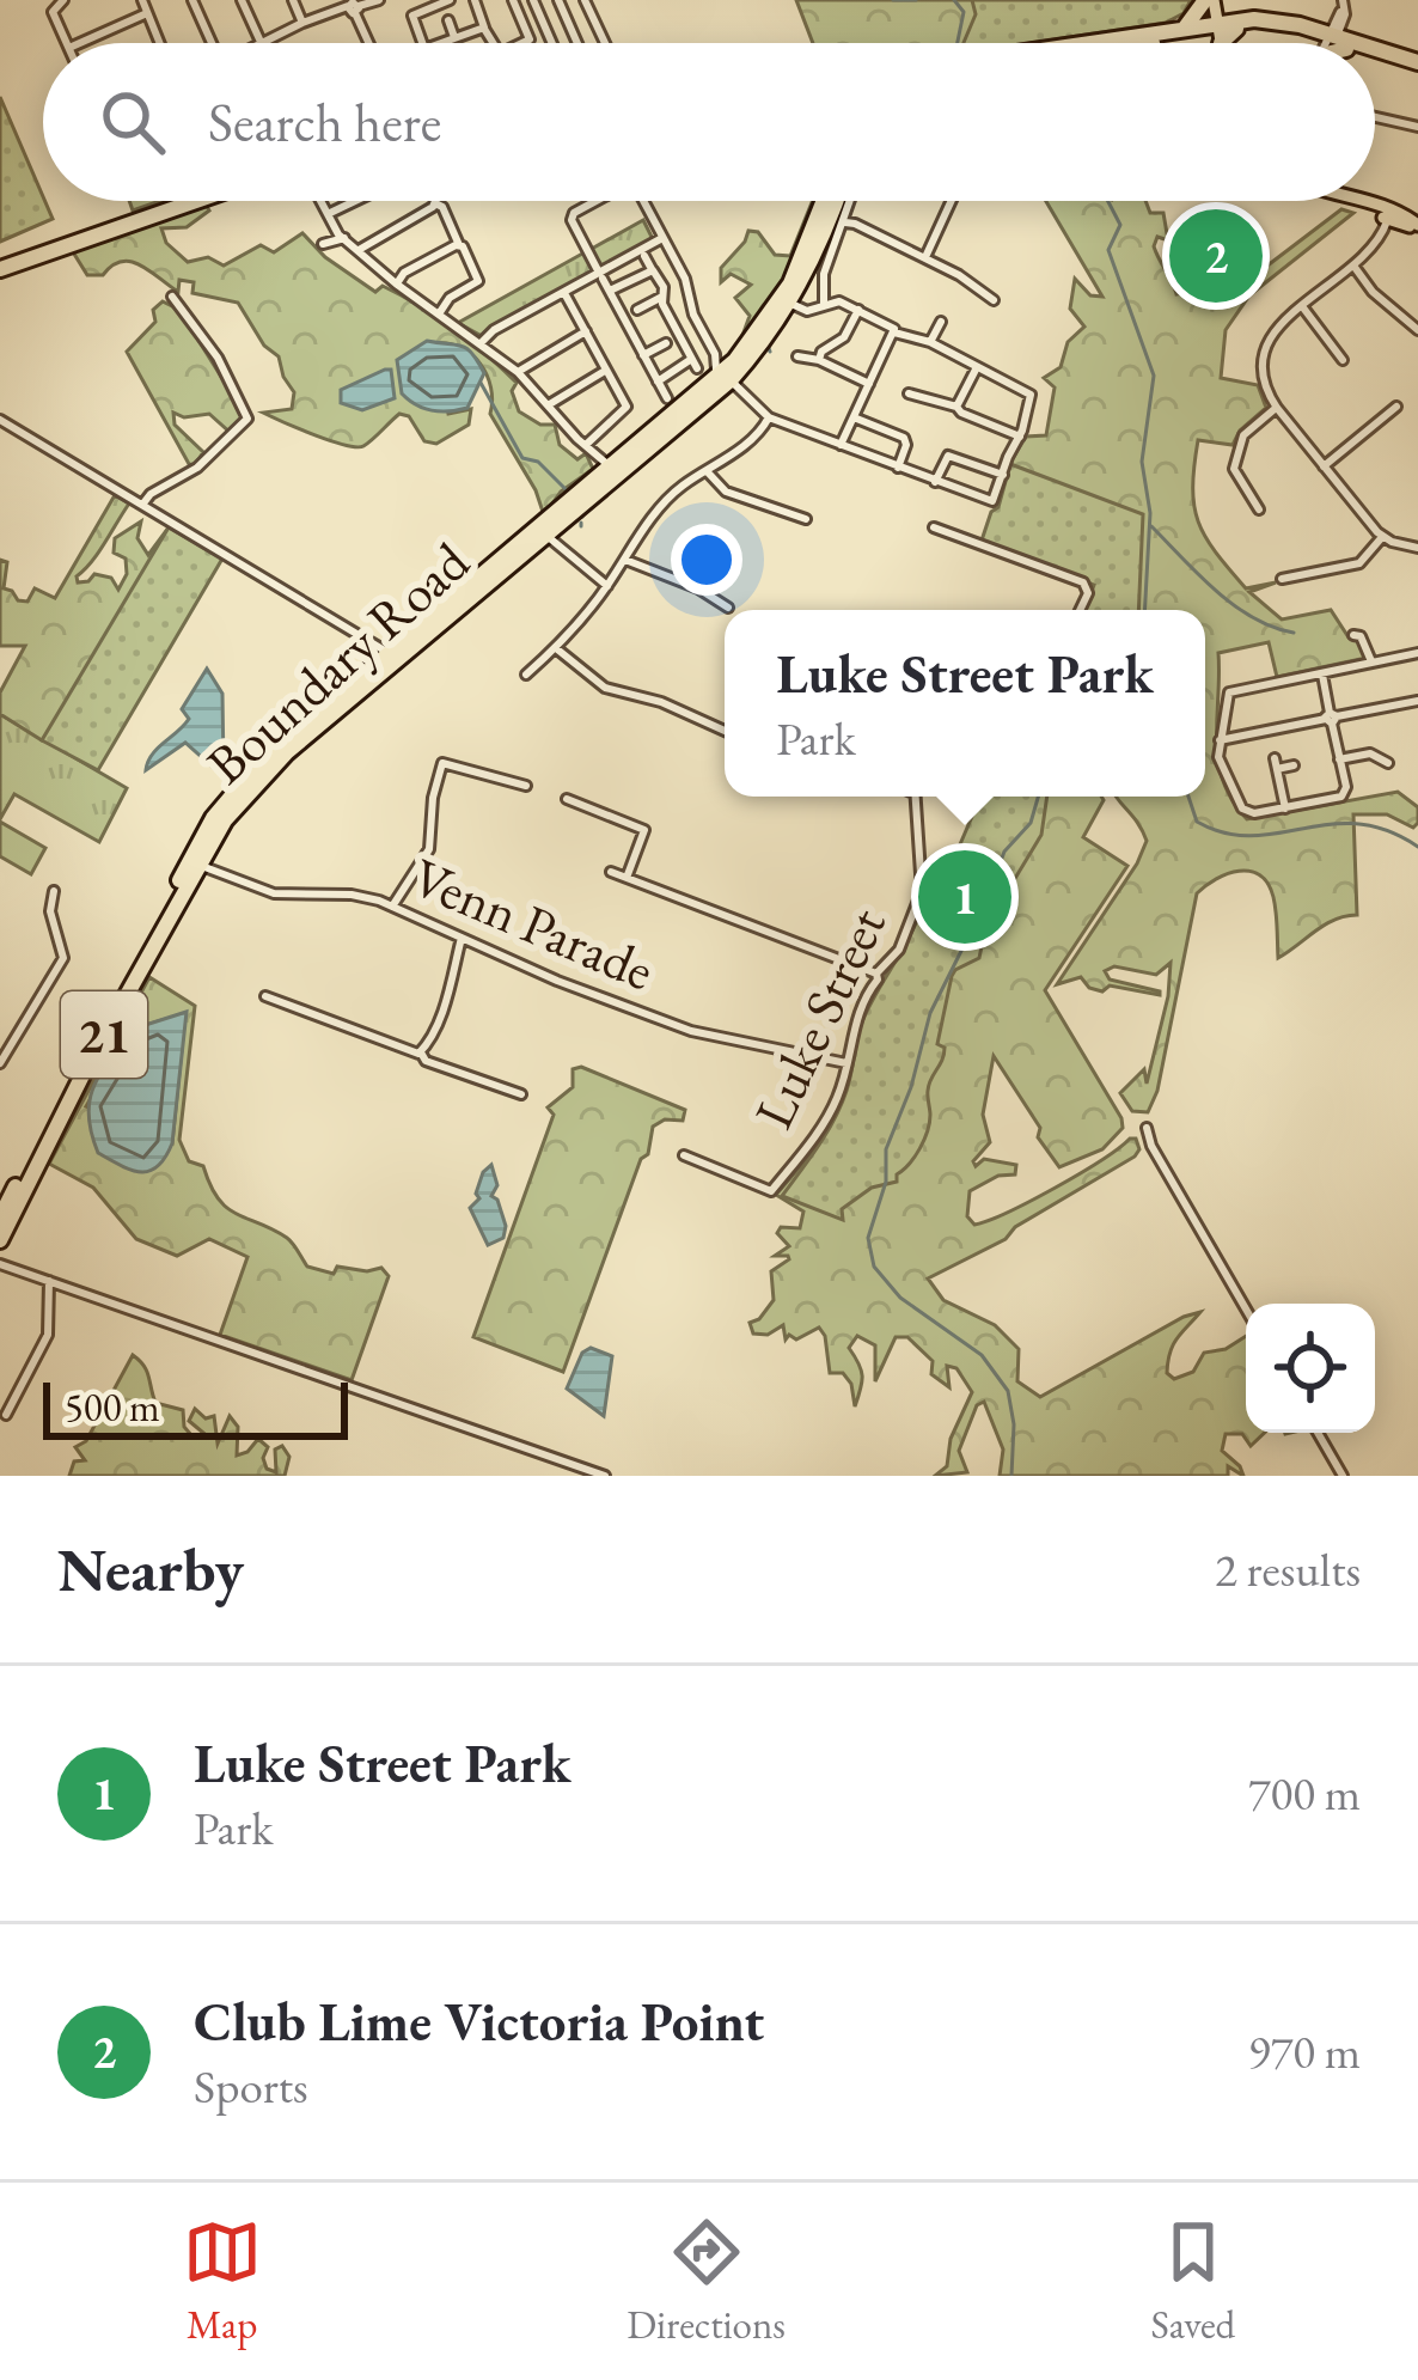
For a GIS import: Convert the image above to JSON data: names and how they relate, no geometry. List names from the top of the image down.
{
  "streets": {
    "highway": ["Boundary Road", "21"],
    "street": ["Venn Parade", "Luke Street"]
  },
  "crossings": [
    ["Boundary Road", "Venn Parade"],
    ["Venn Parade", "Luke Street"]
  ],
  "scale_bar": "500 m",
  "page": {
    "search": "Search here",
    "pins": ["2", "1"],
    "popup": ["Luke Street Park", "Park"],
    "scale": "500 m",
    "heading": ["Nearby", "2 results"],
    "list": [
      {
        "mark": "1",
        "name": "Luke Street Park",
        "note": "Park",
        "value": "700 m"
      },
      {
        "mark": "2",
        "name": "Club Lime Victoria Point",
        "note": "Sports",
        "value": "970 m"
      }
    ],
    "nav": ["Map", "Directions", "Saved"]
  }
}
